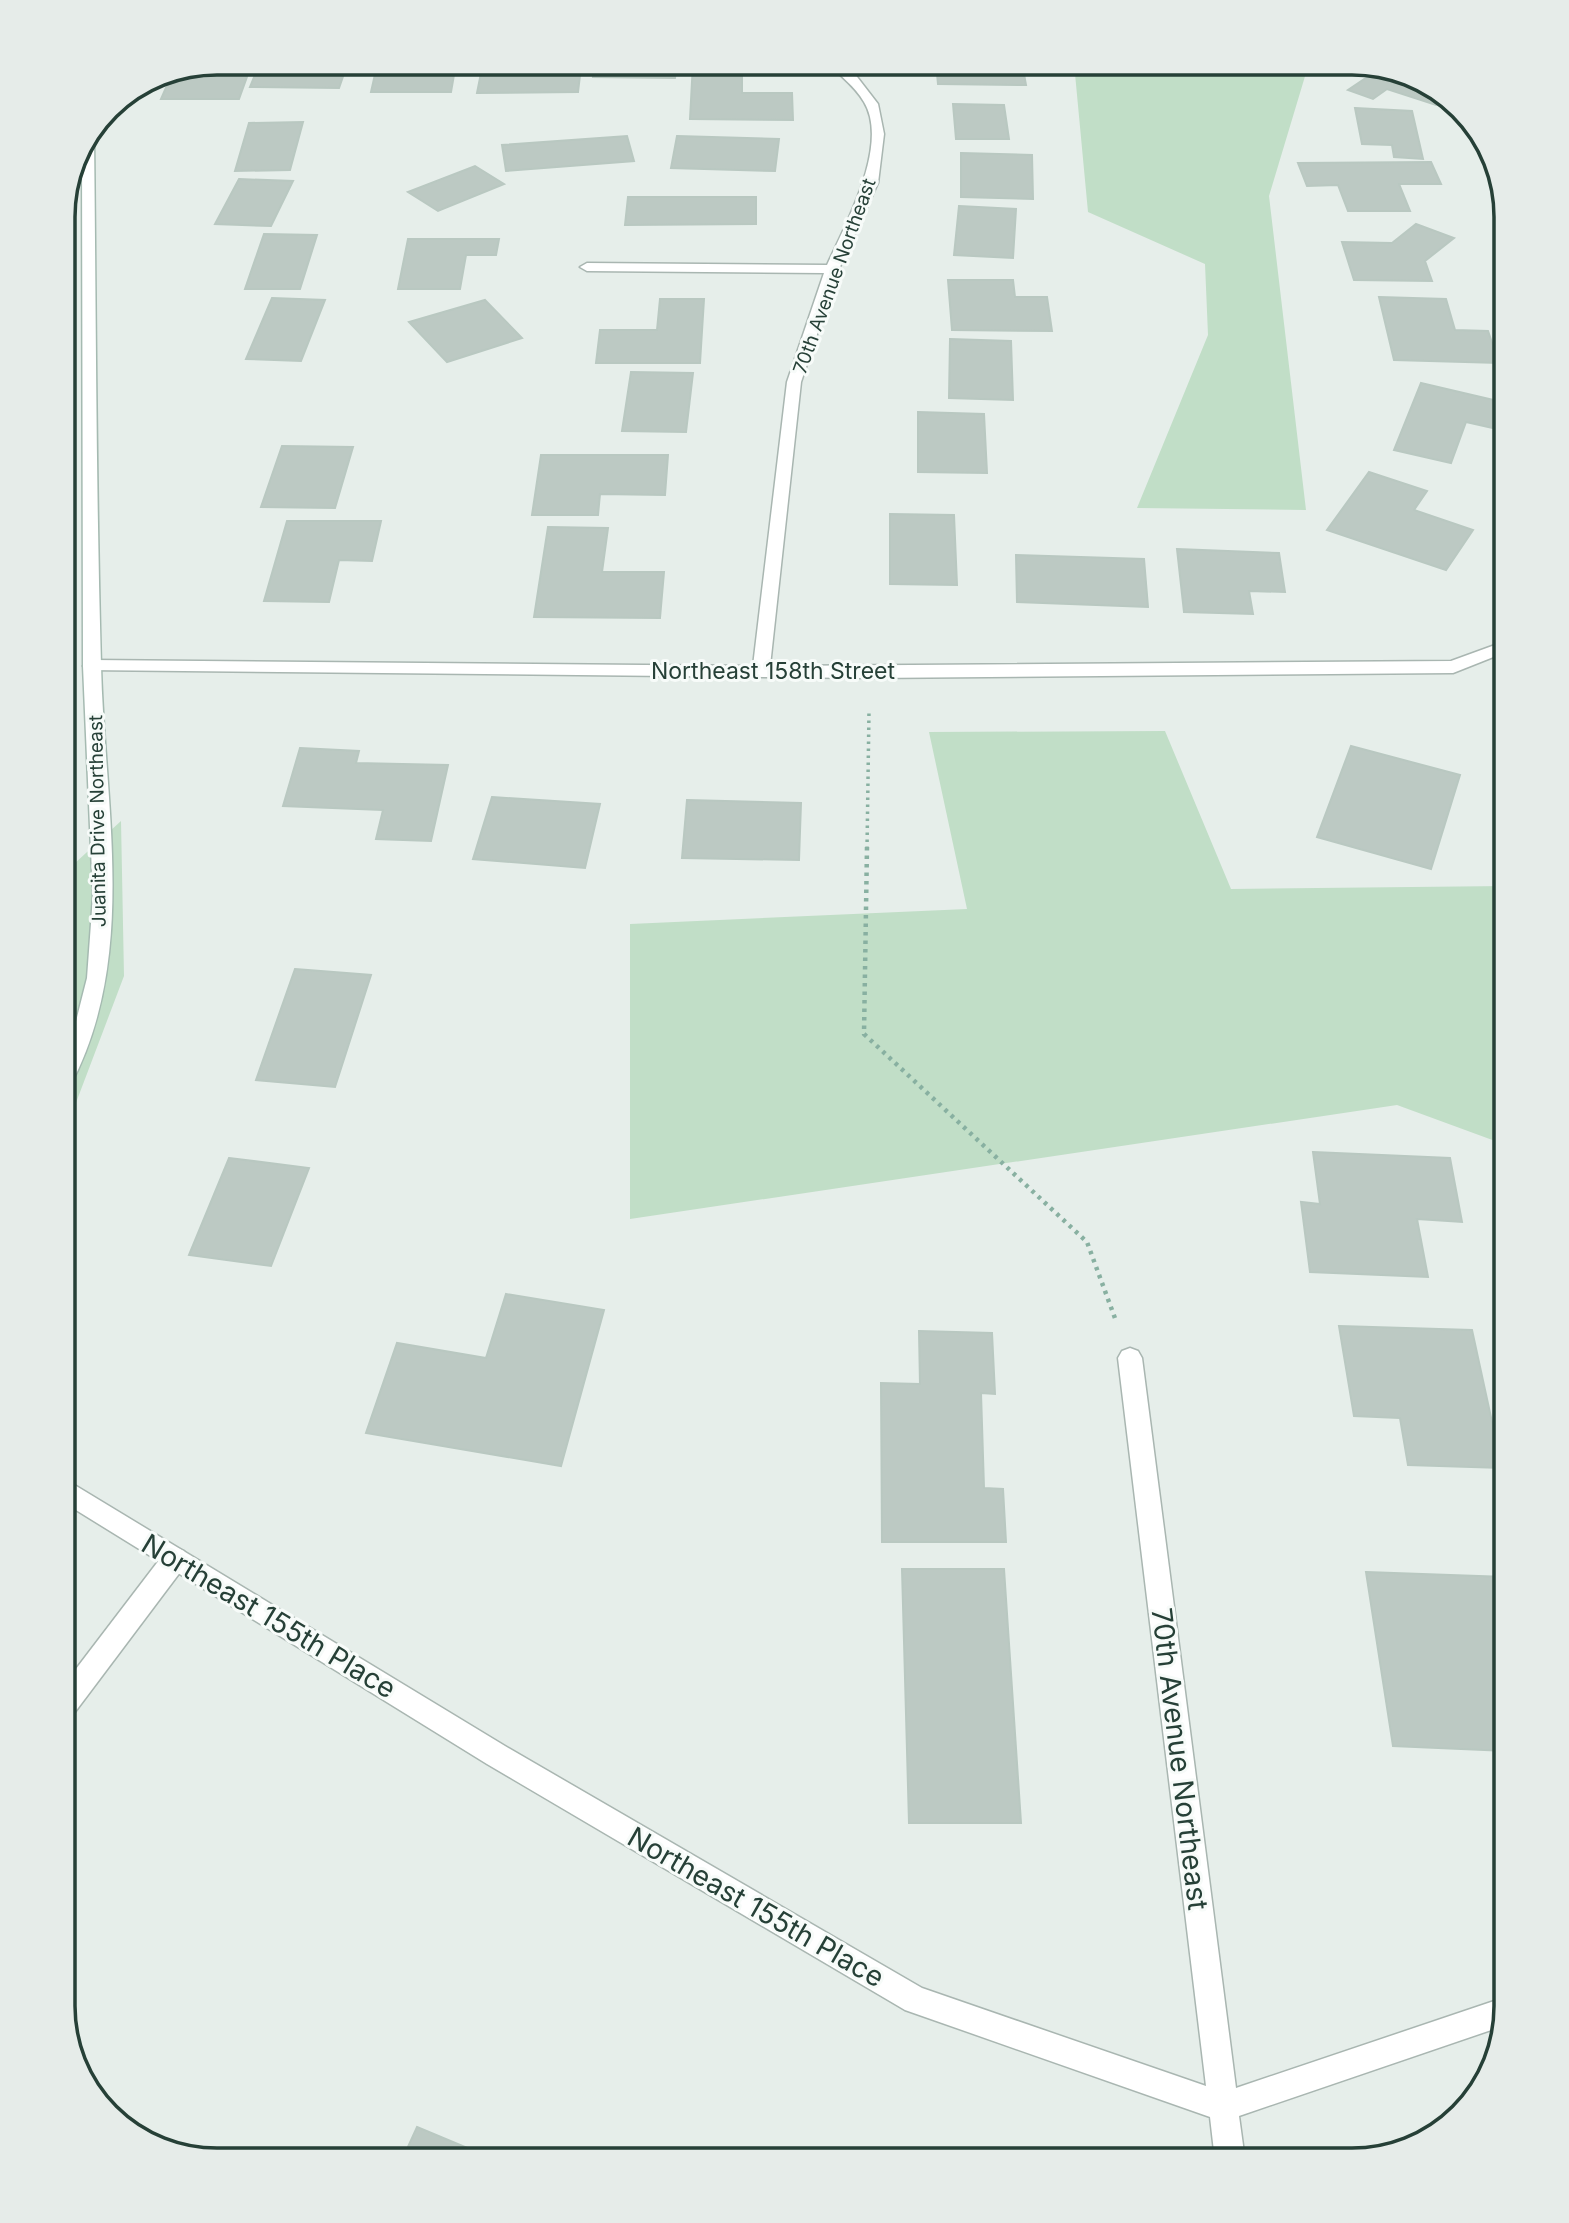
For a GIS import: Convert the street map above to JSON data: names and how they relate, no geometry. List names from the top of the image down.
{
  "streets": {
    "street": [
      "70th Avenue Northeast",
      "Northeast 158th Street",
      "Juanita Drive Northeast",
      "Northeast 155th Place"
    ]
  },
  "crossings": [
    ["70th Avenue Northeast", "Northeast 158th Street"],
    ["70th Avenue Northeast", "Northeast 155th Place"],
    ["Northeast 158th Street", "Juanita Drive Northeast"]
  ]
}
